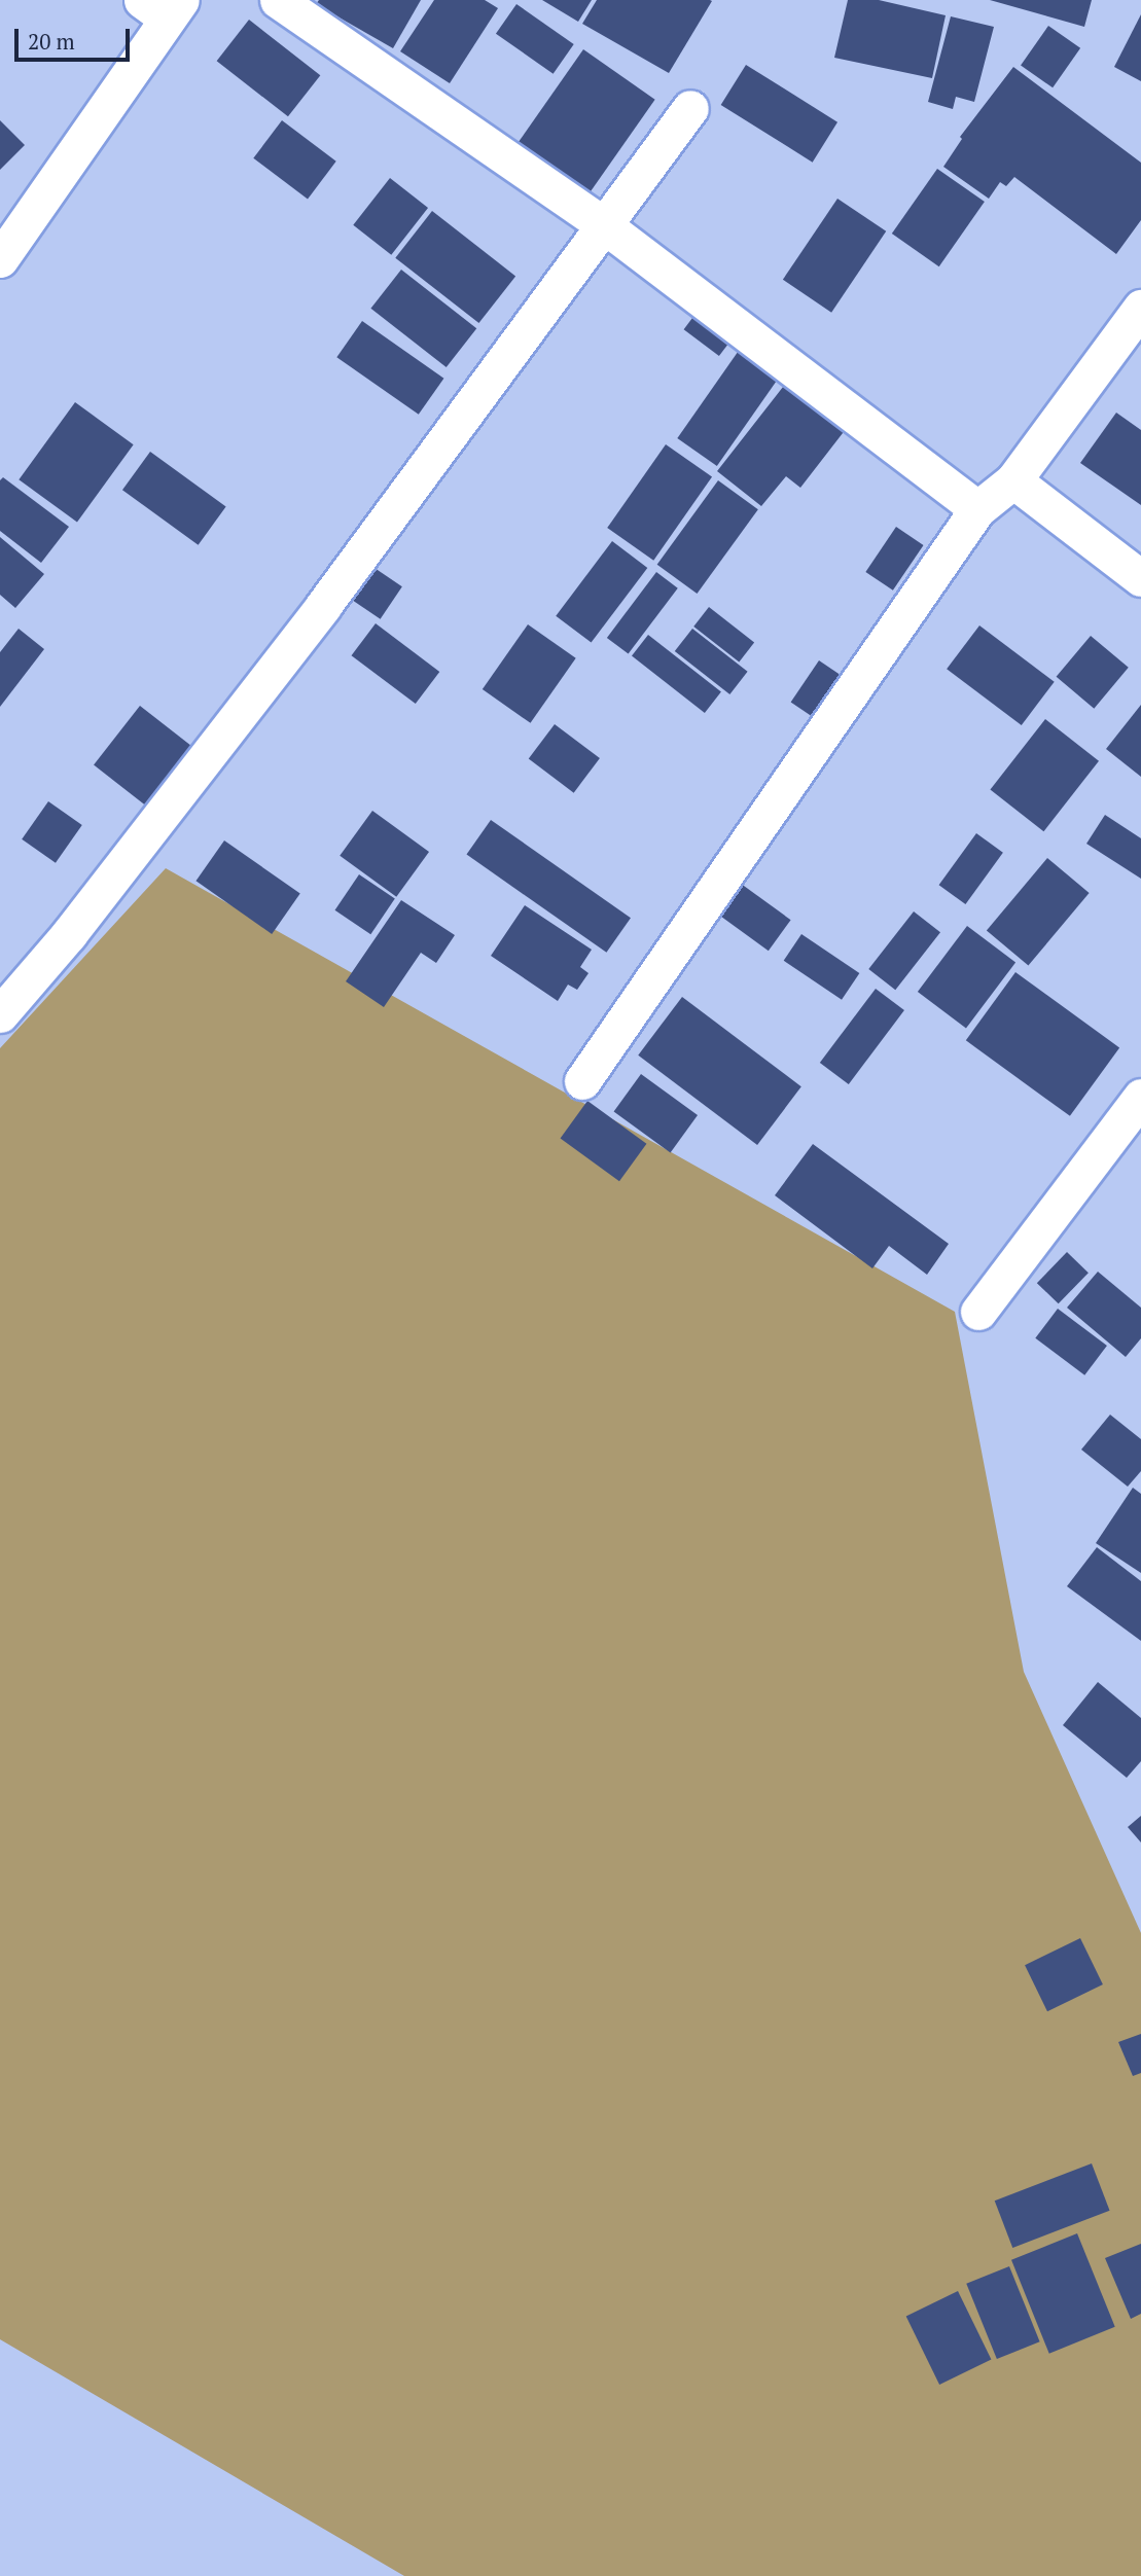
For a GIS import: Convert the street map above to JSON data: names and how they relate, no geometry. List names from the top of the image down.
{
  "scale_bar": "20 m"
}
